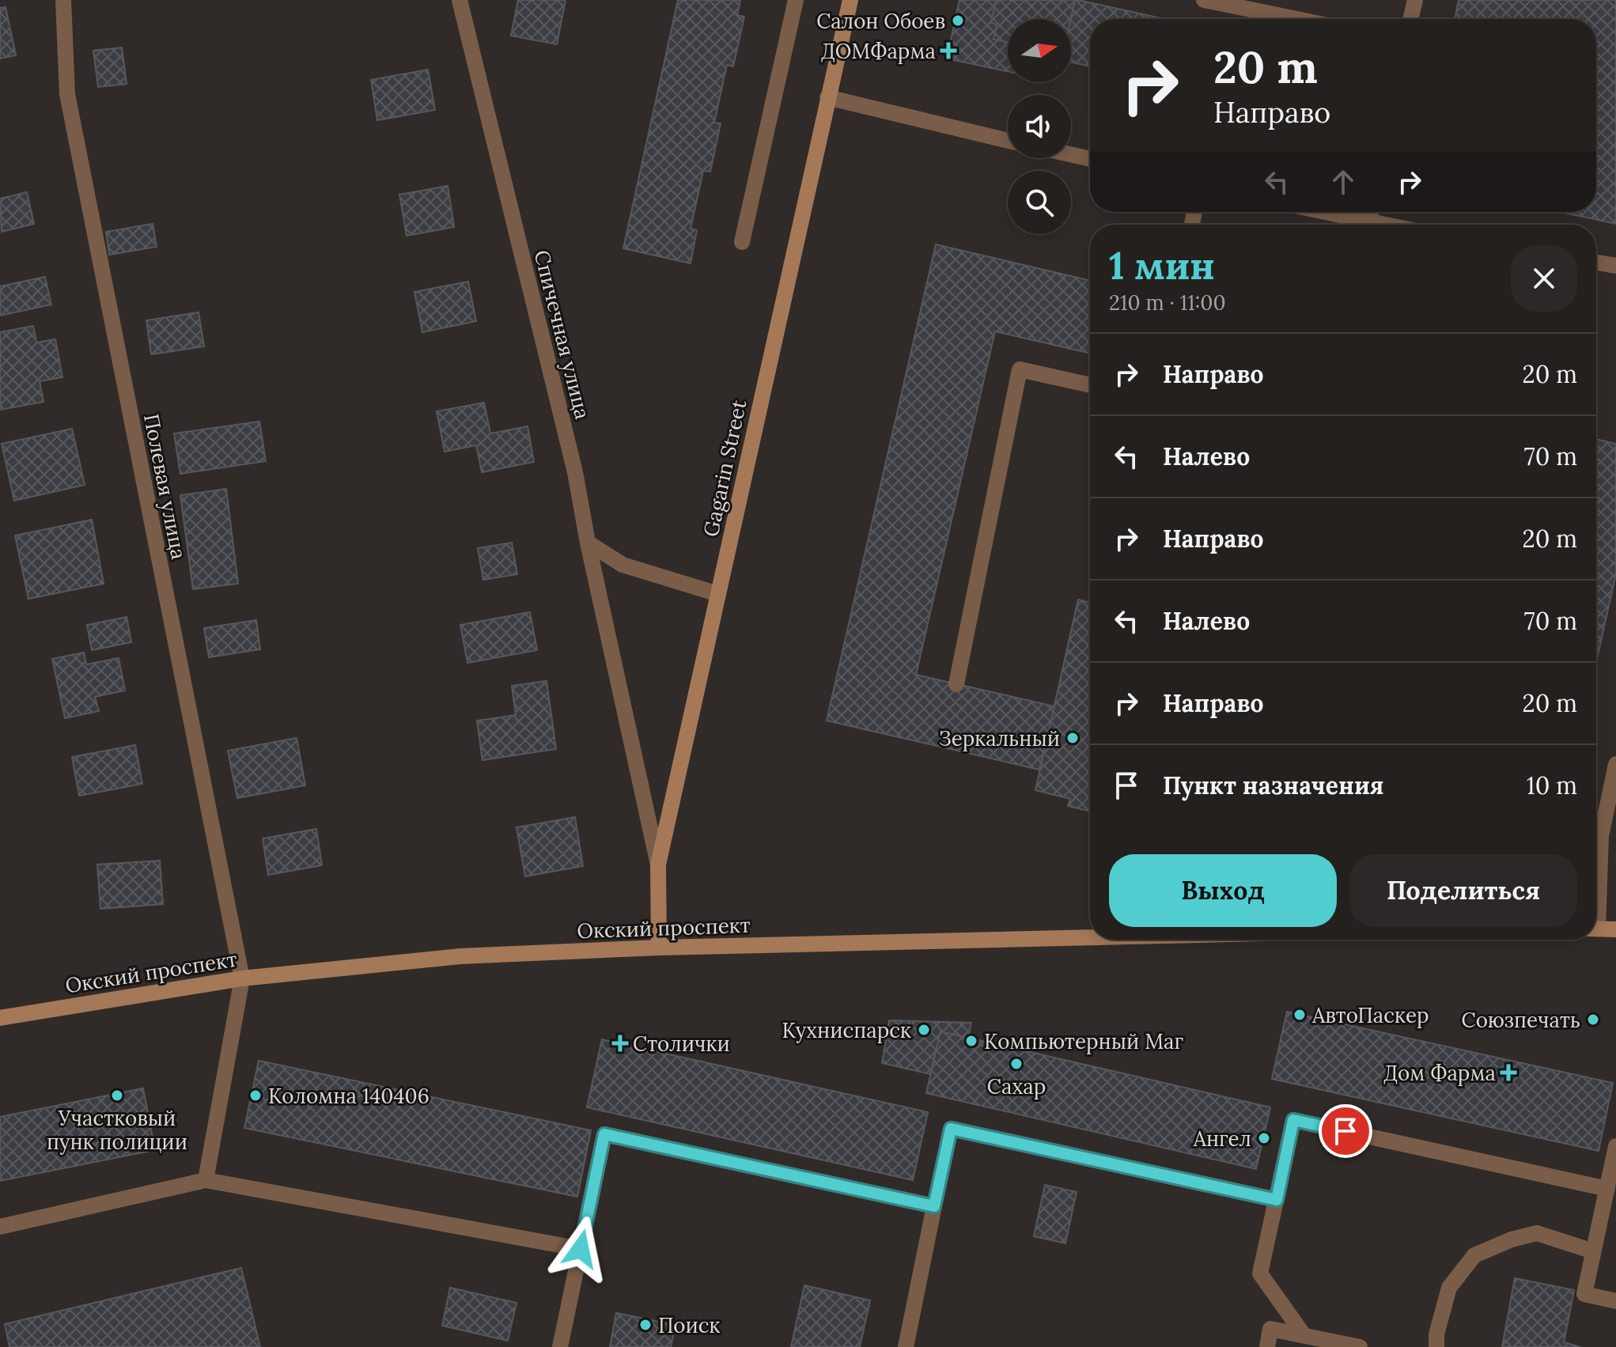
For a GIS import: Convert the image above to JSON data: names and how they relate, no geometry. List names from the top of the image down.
{
  "streets": {
    "main road": ["Gagarin Street", "Окский проспект"],
    "street": ["Спичечная улица", "Полевая улица"]
  },
  "crossings": [
    ["Спичечная улица", "Gagarin Street"],
    ["Gagarin Street", "Окский проспект"],
    ["Полевая улица", "Окский проспект"]
  ],
  "places": {
    "other": [
      "Салон Обоев",
      "Зеркальный",
      "АвтоПаскер",
      "Союзпечать",
      "Кухниспарск",
      "Компьютерный Маг",
      "Сахар",
      "Участковый пунк полиции",
      "Коломна 140406",
      "Ангел",
      "Поиск"
    ],
    "health": ["ДОМФарма", "Столички", "Дом Фарма"]
  },
  "north": "right",
  "page": {
    "turn": ["20 m", "Направо"],
    "heading": ["1 мин", "210 m · 11:00"],
    "list": [
      {
        "name": "Направо",
        "value": "20 m"
      },
      {
        "name": "Налево",
        "value": "70 m"
      },
      {
        "name": "Направо",
        "value": "20 m"
      },
      {
        "name": "Налево",
        "value": "70 m"
      },
      {
        "name": "Направо",
        "value": "20 m"
      },
      {
        "name": "Пункт назначения",
        "value": "10 m"
      }
    ],
    "buttons": ["Выход", "Поделиться"]
  }
}
